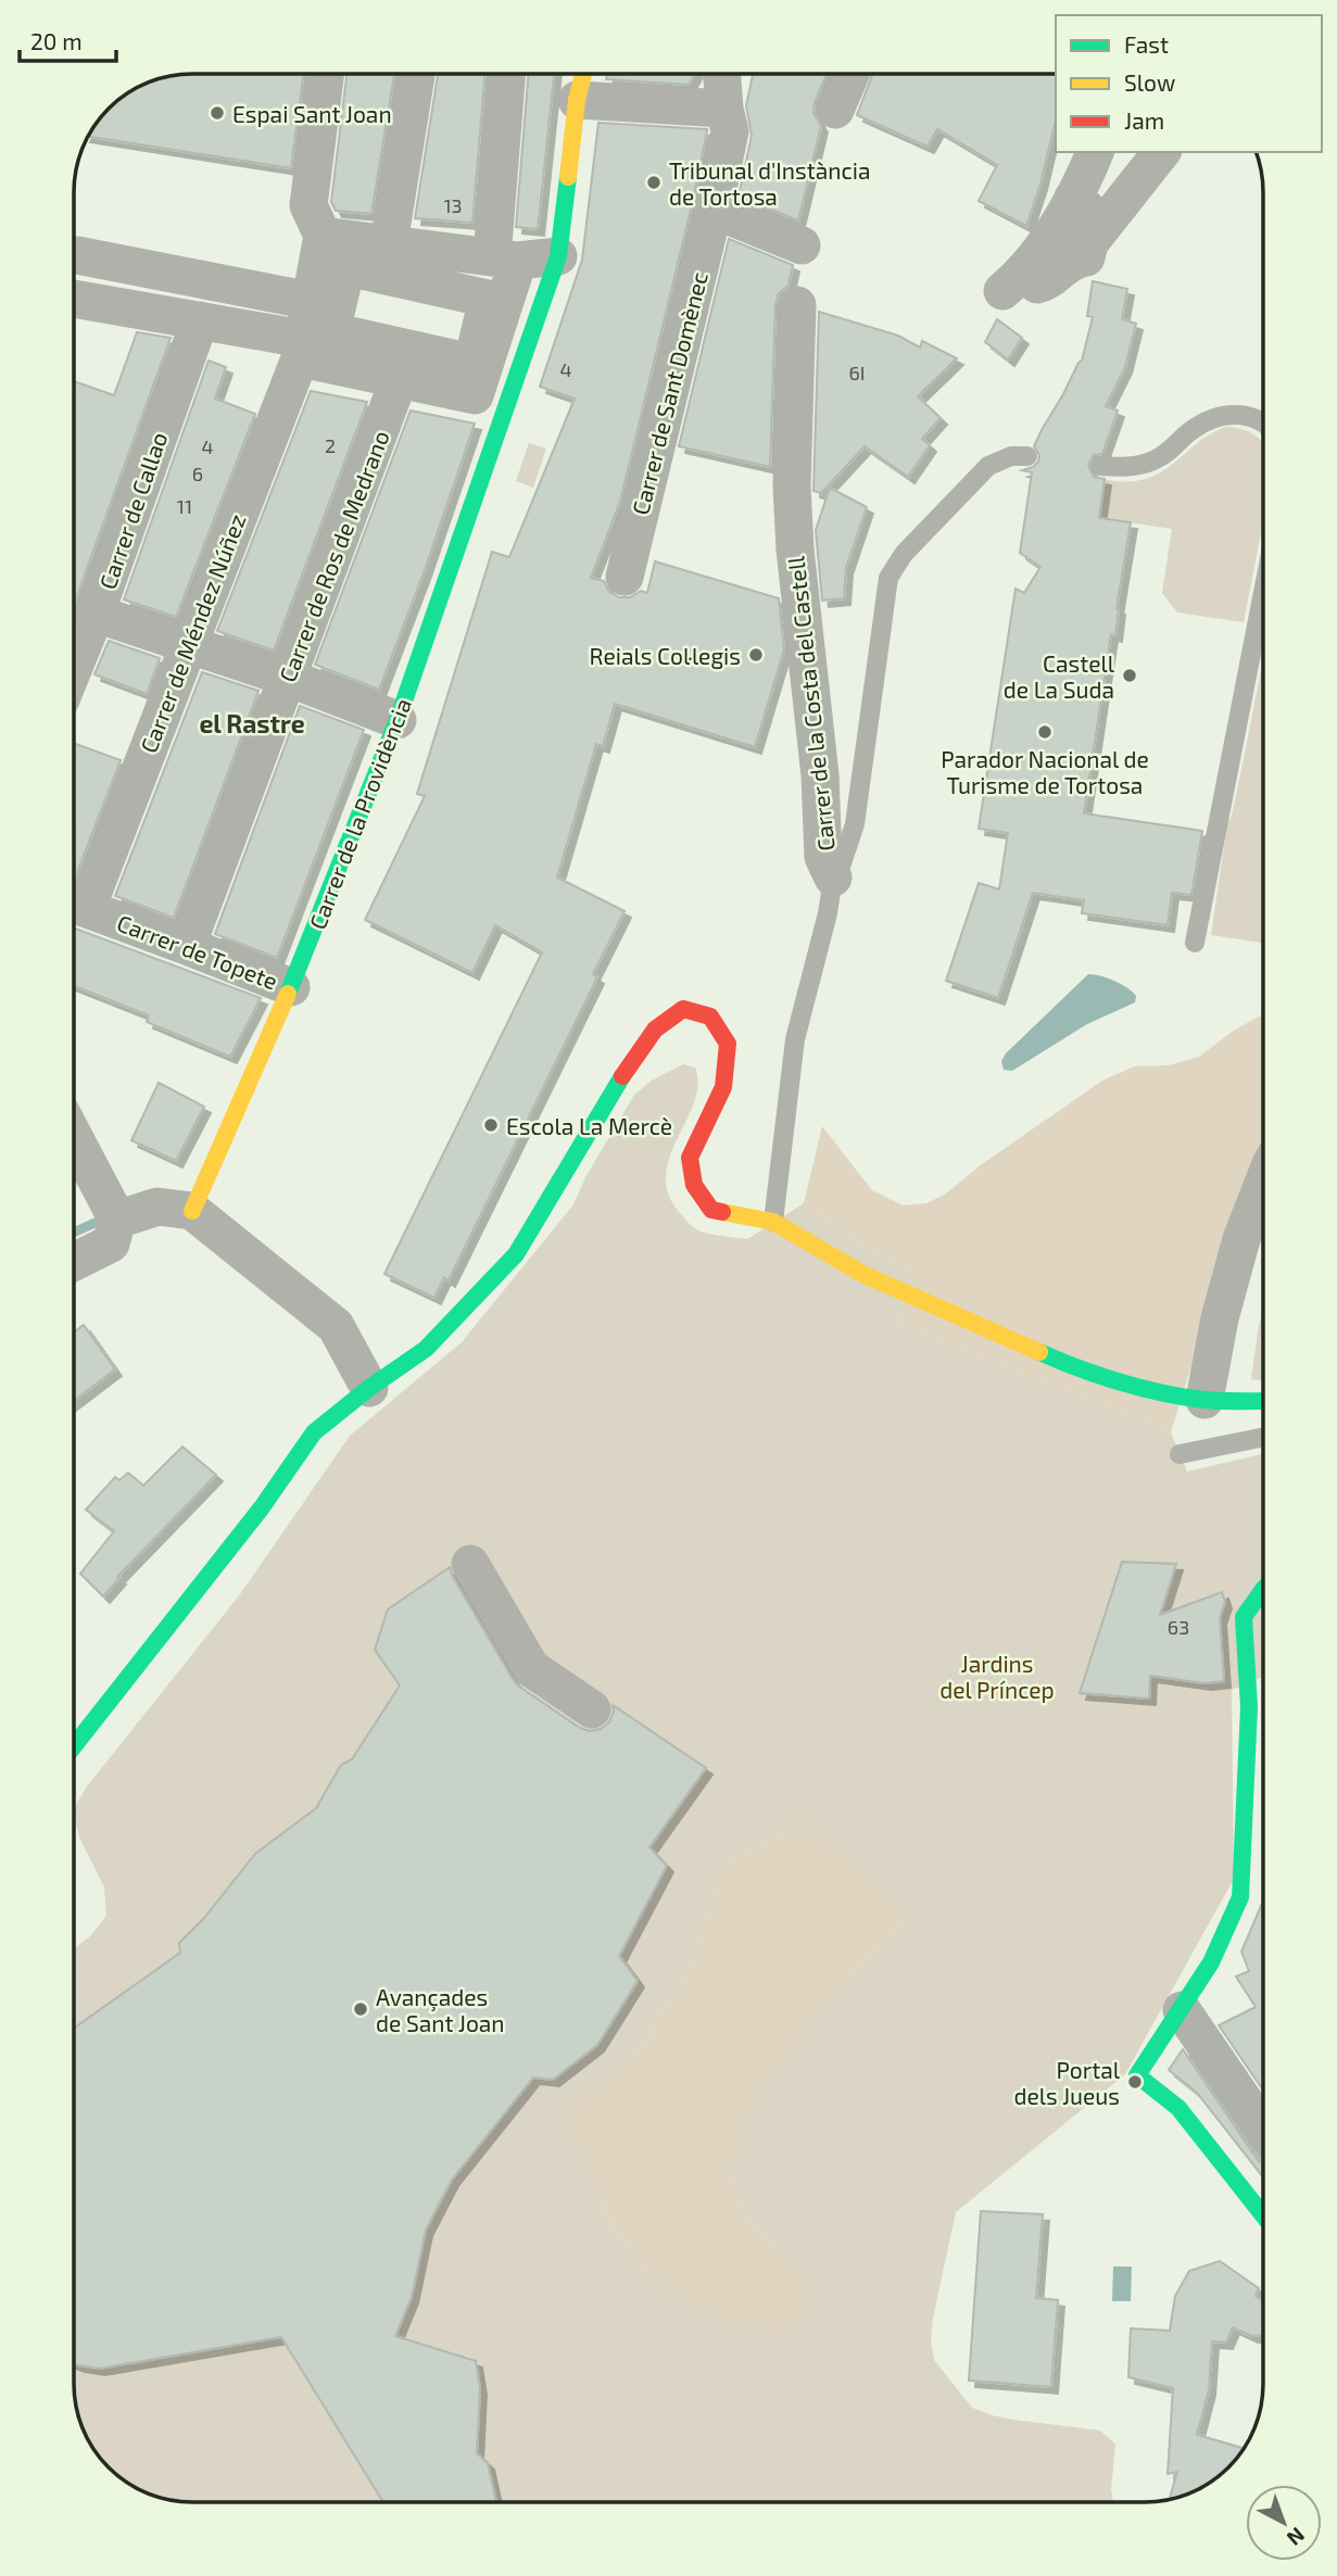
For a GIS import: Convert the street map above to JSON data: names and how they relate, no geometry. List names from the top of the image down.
{
  "streets": {
    "street": [
      "Carrer de Sant Domènec",
      "Carrer de Callao",
      "Carrer de Ros de Medrano",
      "Carrer de Méndez Núñez",
      "Carrer de la Costa del Castell",
      "Carrer de la Providència",
      "Carrer de Topete"
    ]
  },
  "crossings": [
    ["Carrer de Ros de Medrano", "Carrer de Topete"],
    ["Carrer de Méndez Núñez", "Carrer de Topete"],
    ["Carrer de la Providència", "Carrer de Topete"]
  ],
  "districts": ["el Rastre"],
  "parks": ["Jardins del Príncep"],
  "places": [
    "Espai Sant Joan",
    "Tribunal d'Instància de Tortosa",
    "Reials Col·legis",
    "Castell de La Suda",
    "Parador Nacional de Turisme de Tortosa",
    "Escola La Mercè",
    "Avançades de Sant Joan",
    "Portal dels Jueus"
  ],
  "house_numbers": [
    "13",
    "4",
    "6I",
    "2",
    "4",
    "6",
    "11",
    "63"
  ],
  "legend": ["Fast", "Slow", "Jam"],
  "scale_bar": "20 m",
  "north": "bottom right"
}
